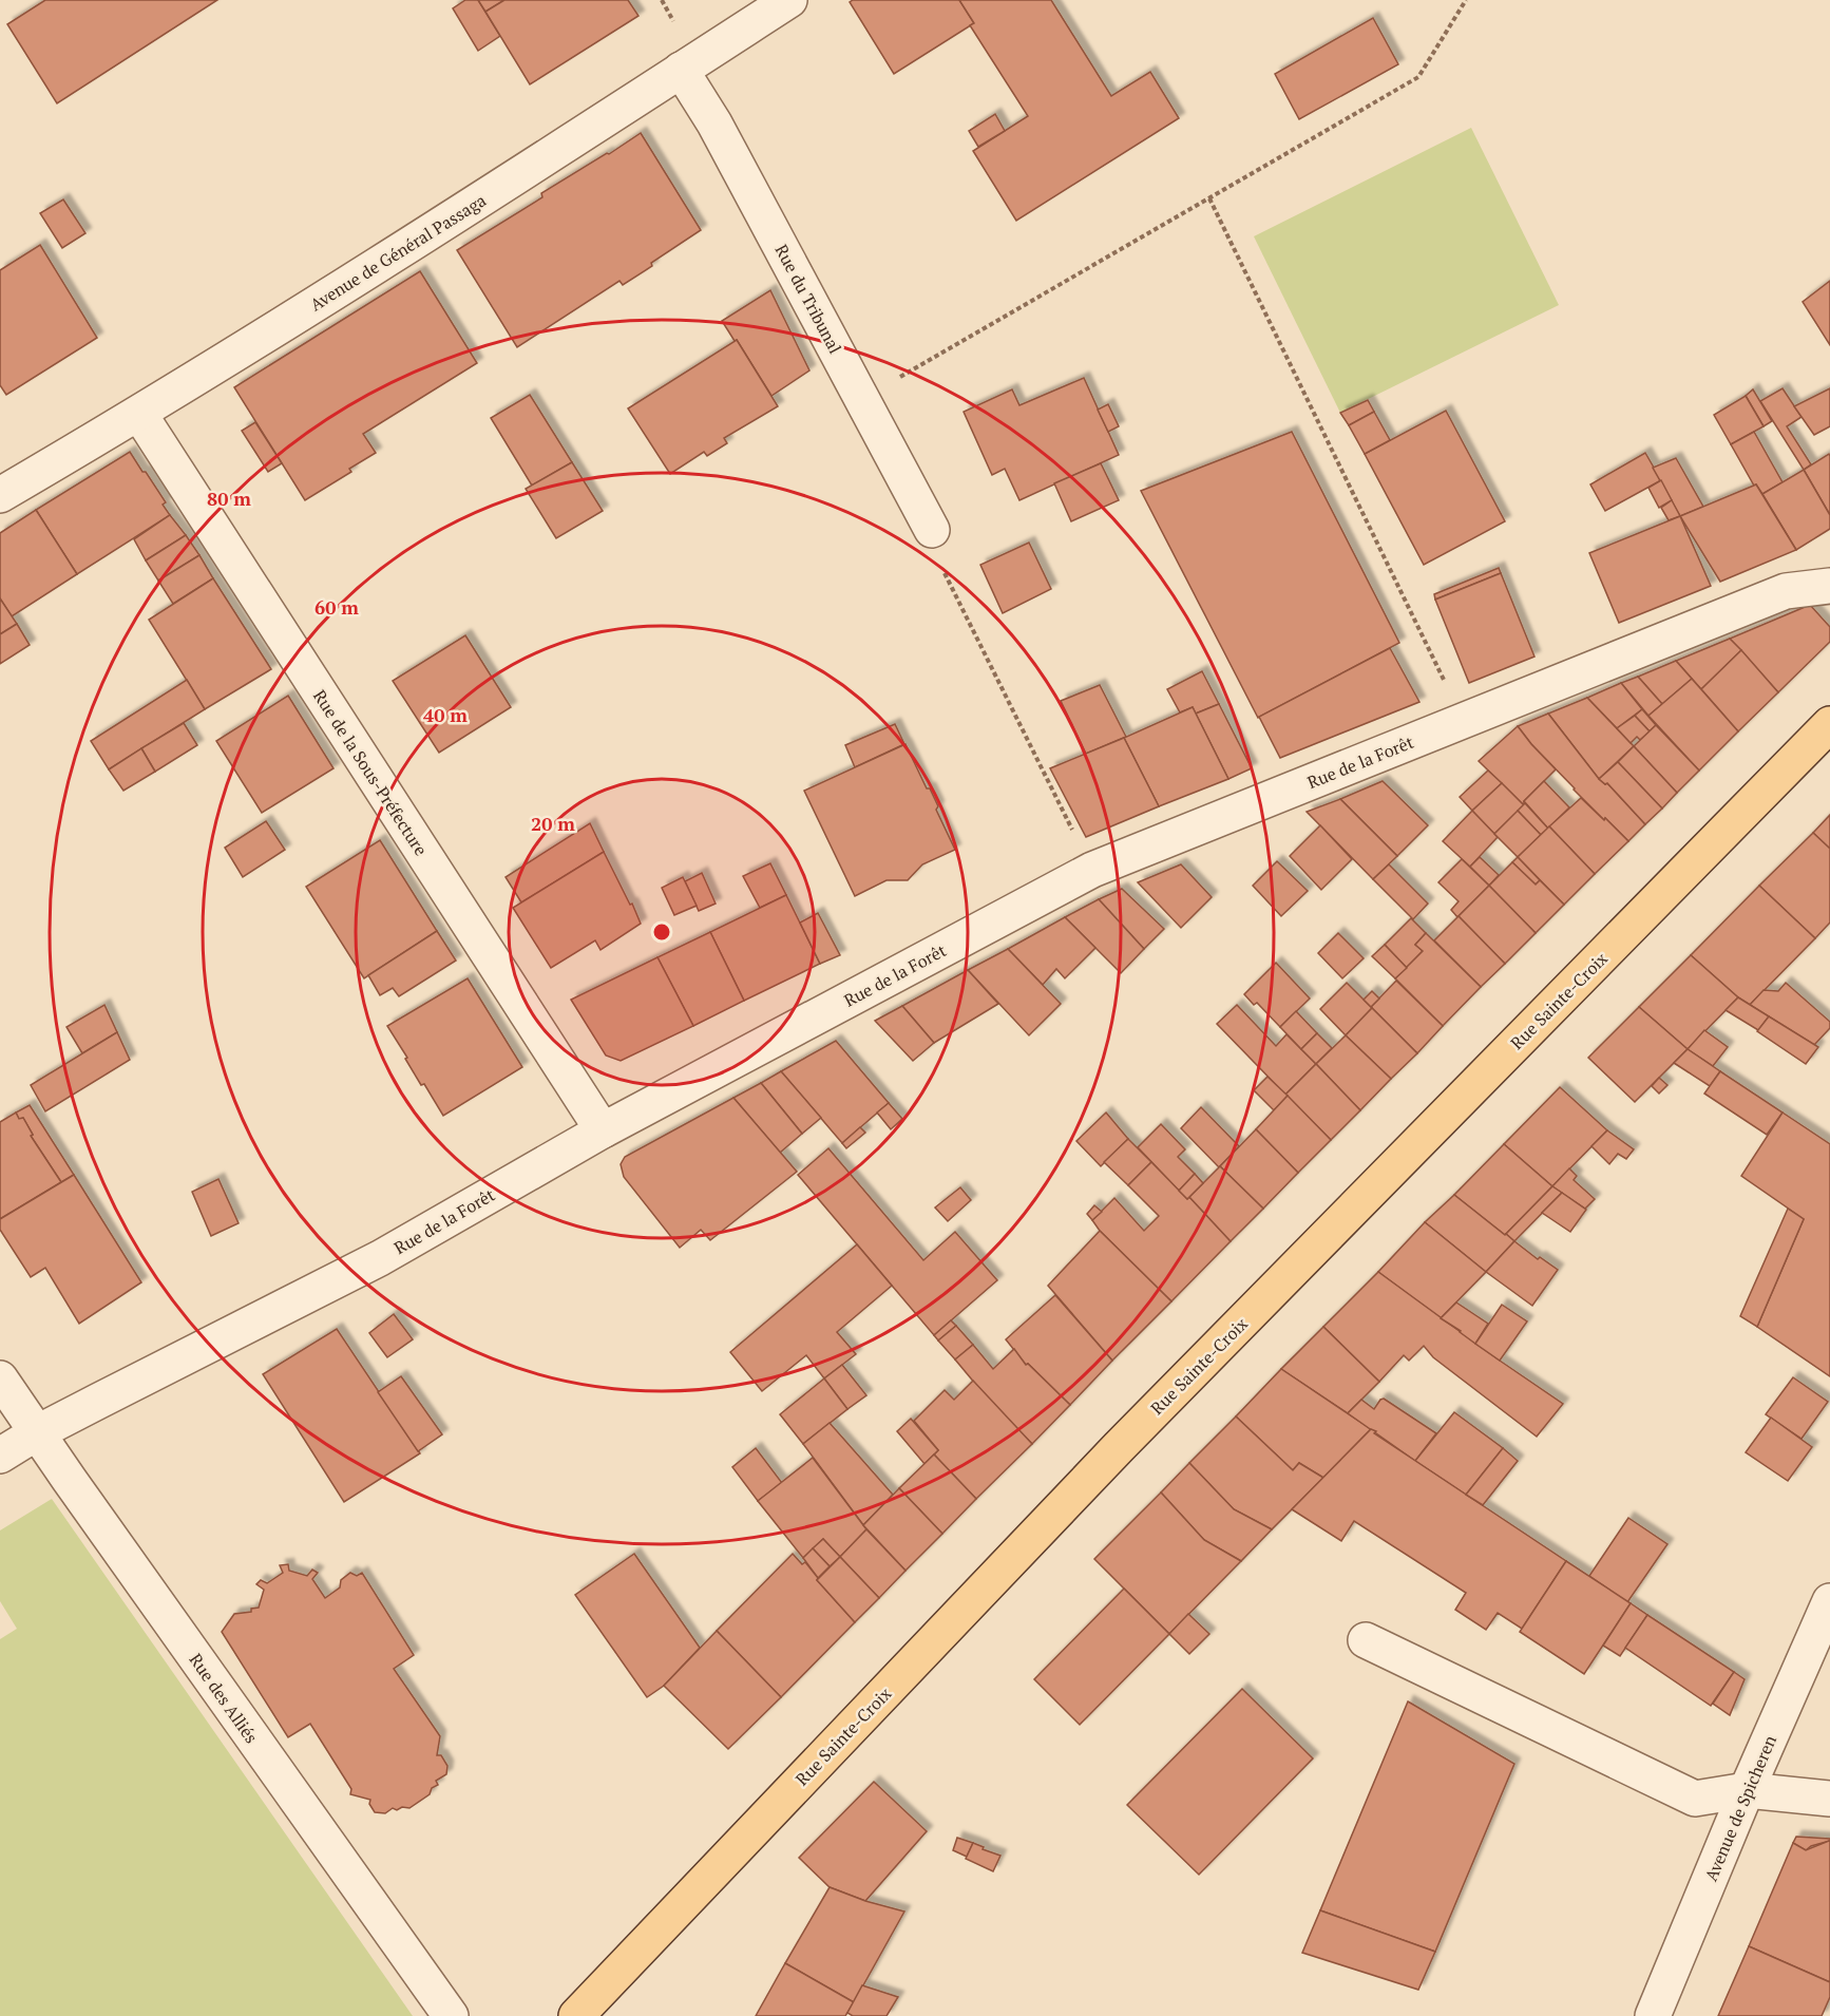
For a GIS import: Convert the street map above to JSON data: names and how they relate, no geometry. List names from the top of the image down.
{
  "streets": {
    "main road": ["Rue Sainte-Croix"],
    "street": [
      "Avenue de Général Passaga",
      "Rue du Tribunal",
      "Rue de la Forêt",
      "Rue de la Sous-Préfecture",
      "Rue des Alliés",
      "Avenue de Spicheren"
    ]
  },
  "crossings": [
    ["Avenue de Général Passaga", "Rue du Tribunal"],
    ["Avenue de Général Passaga", "Rue de la Sous-Préfecture"],
    ["Rue de la Forêt", "Rue de la Sous-Préfecture"],
    ["Rue de la Forêt", "Rue des Alliés"]
  ],
  "rings": [
    "80 m",
    "60 m",
    "40 m",
    "20 m"
  ]
}
